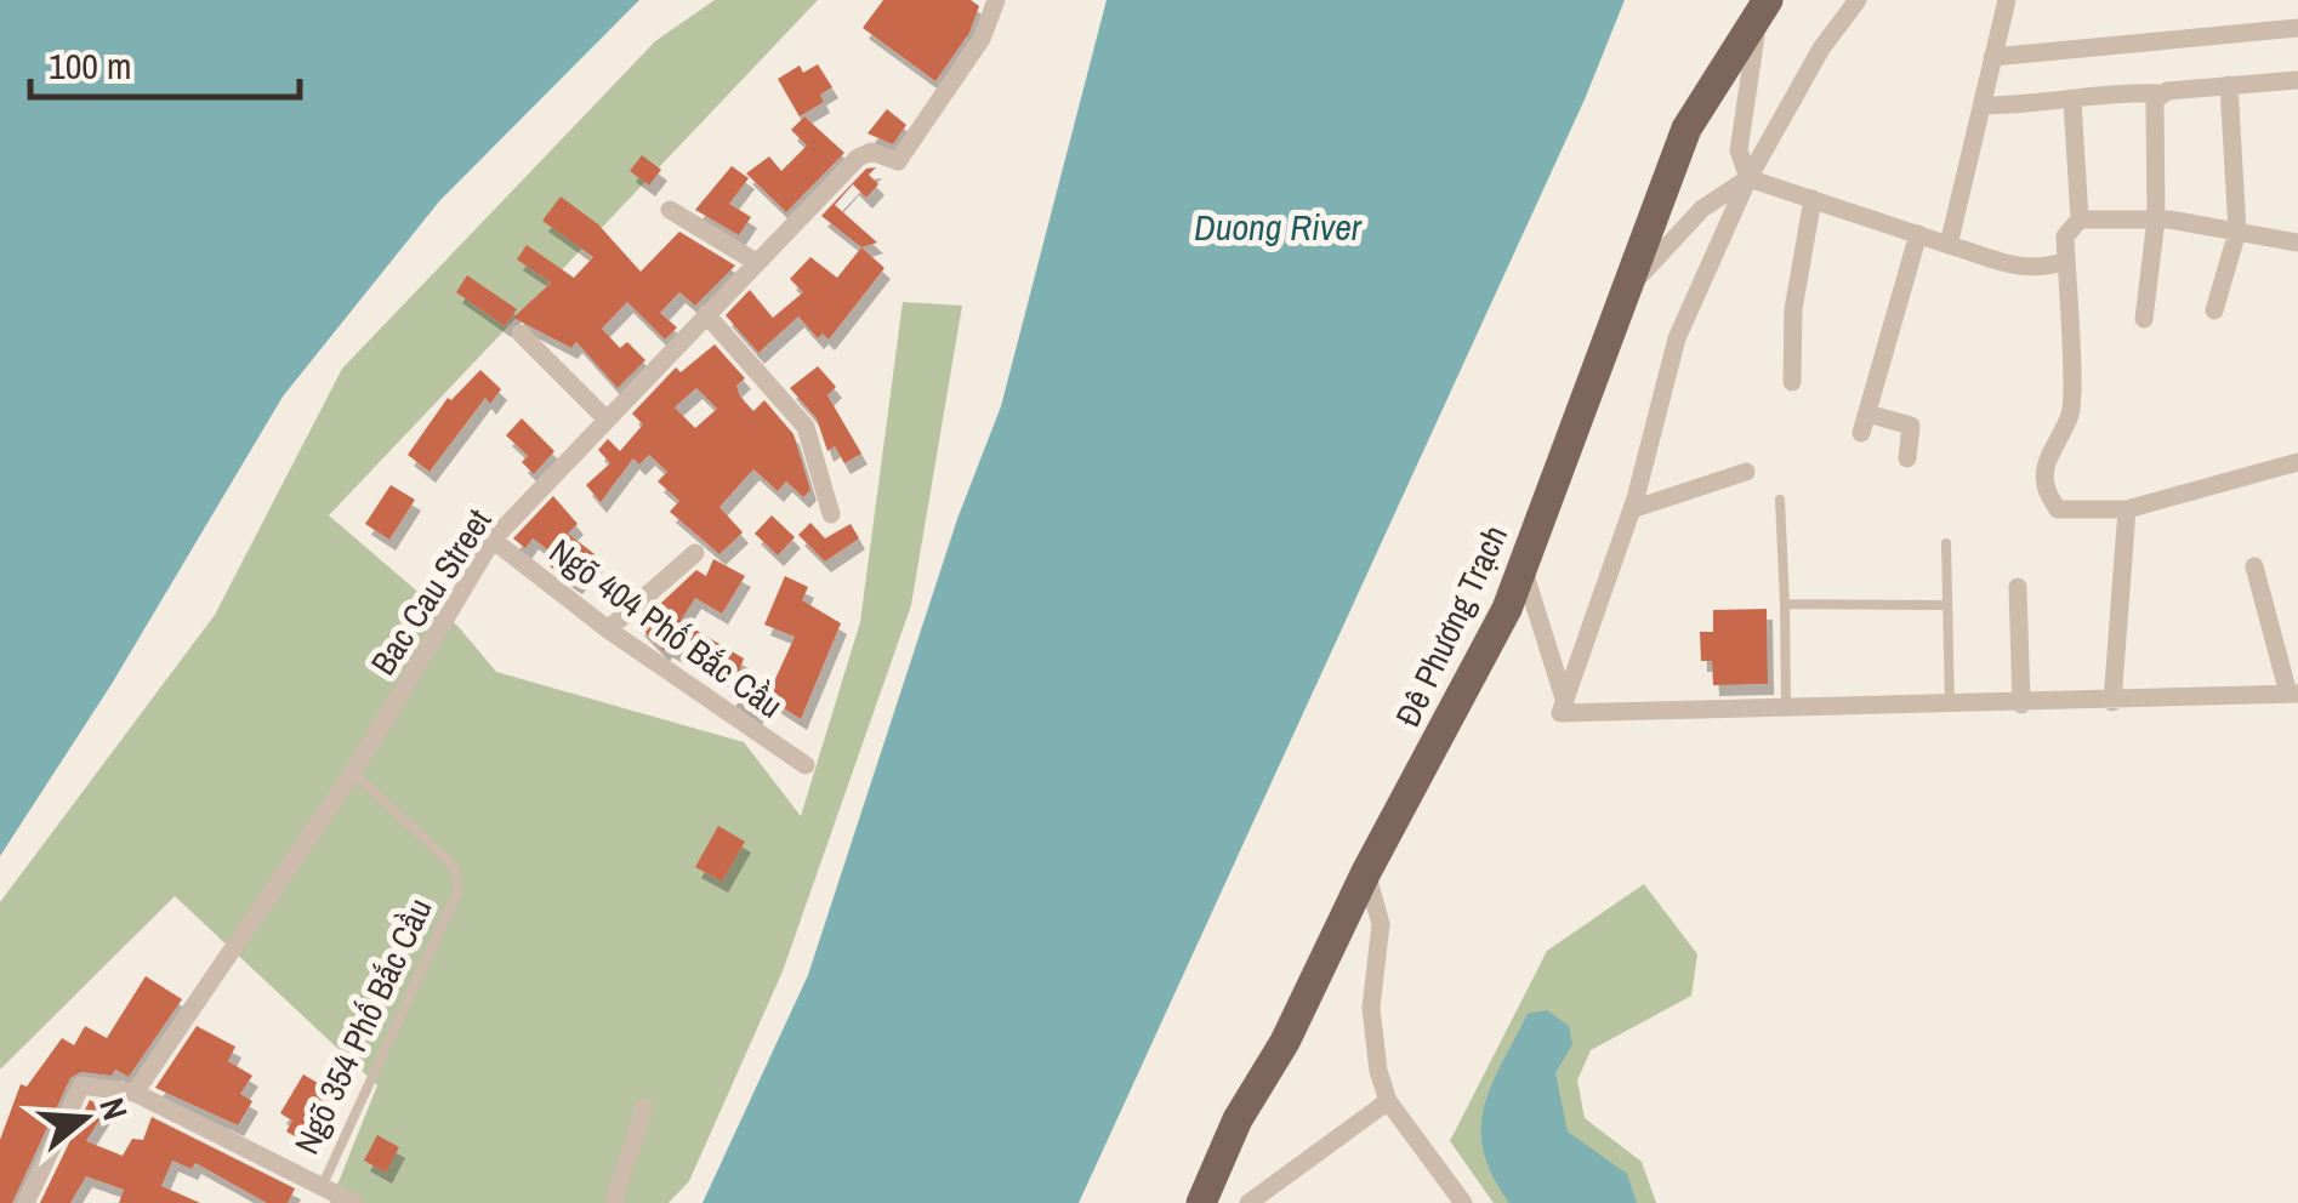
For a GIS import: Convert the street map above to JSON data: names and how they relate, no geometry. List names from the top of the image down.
{
  "streets": {
    "main road": ["Đê Phương Trạch"],
    "street": ["Bac Cau Street", "Ngõ 404 Phố Bắc Cầu"],
    "lane": ["Ngõ 354 Phố Bắc Cầu"]
  },
  "crossings": [
    ["Bac Cau Street", "Ngõ 404 Phố Bắc Cầu"],
    ["Bac Cau Street", "Ngõ 354 Phố Bắc Cầu"]
  ],
  "water": ["Duong River"],
  "scale_bar": "100 m",
  "north": "right"
}
